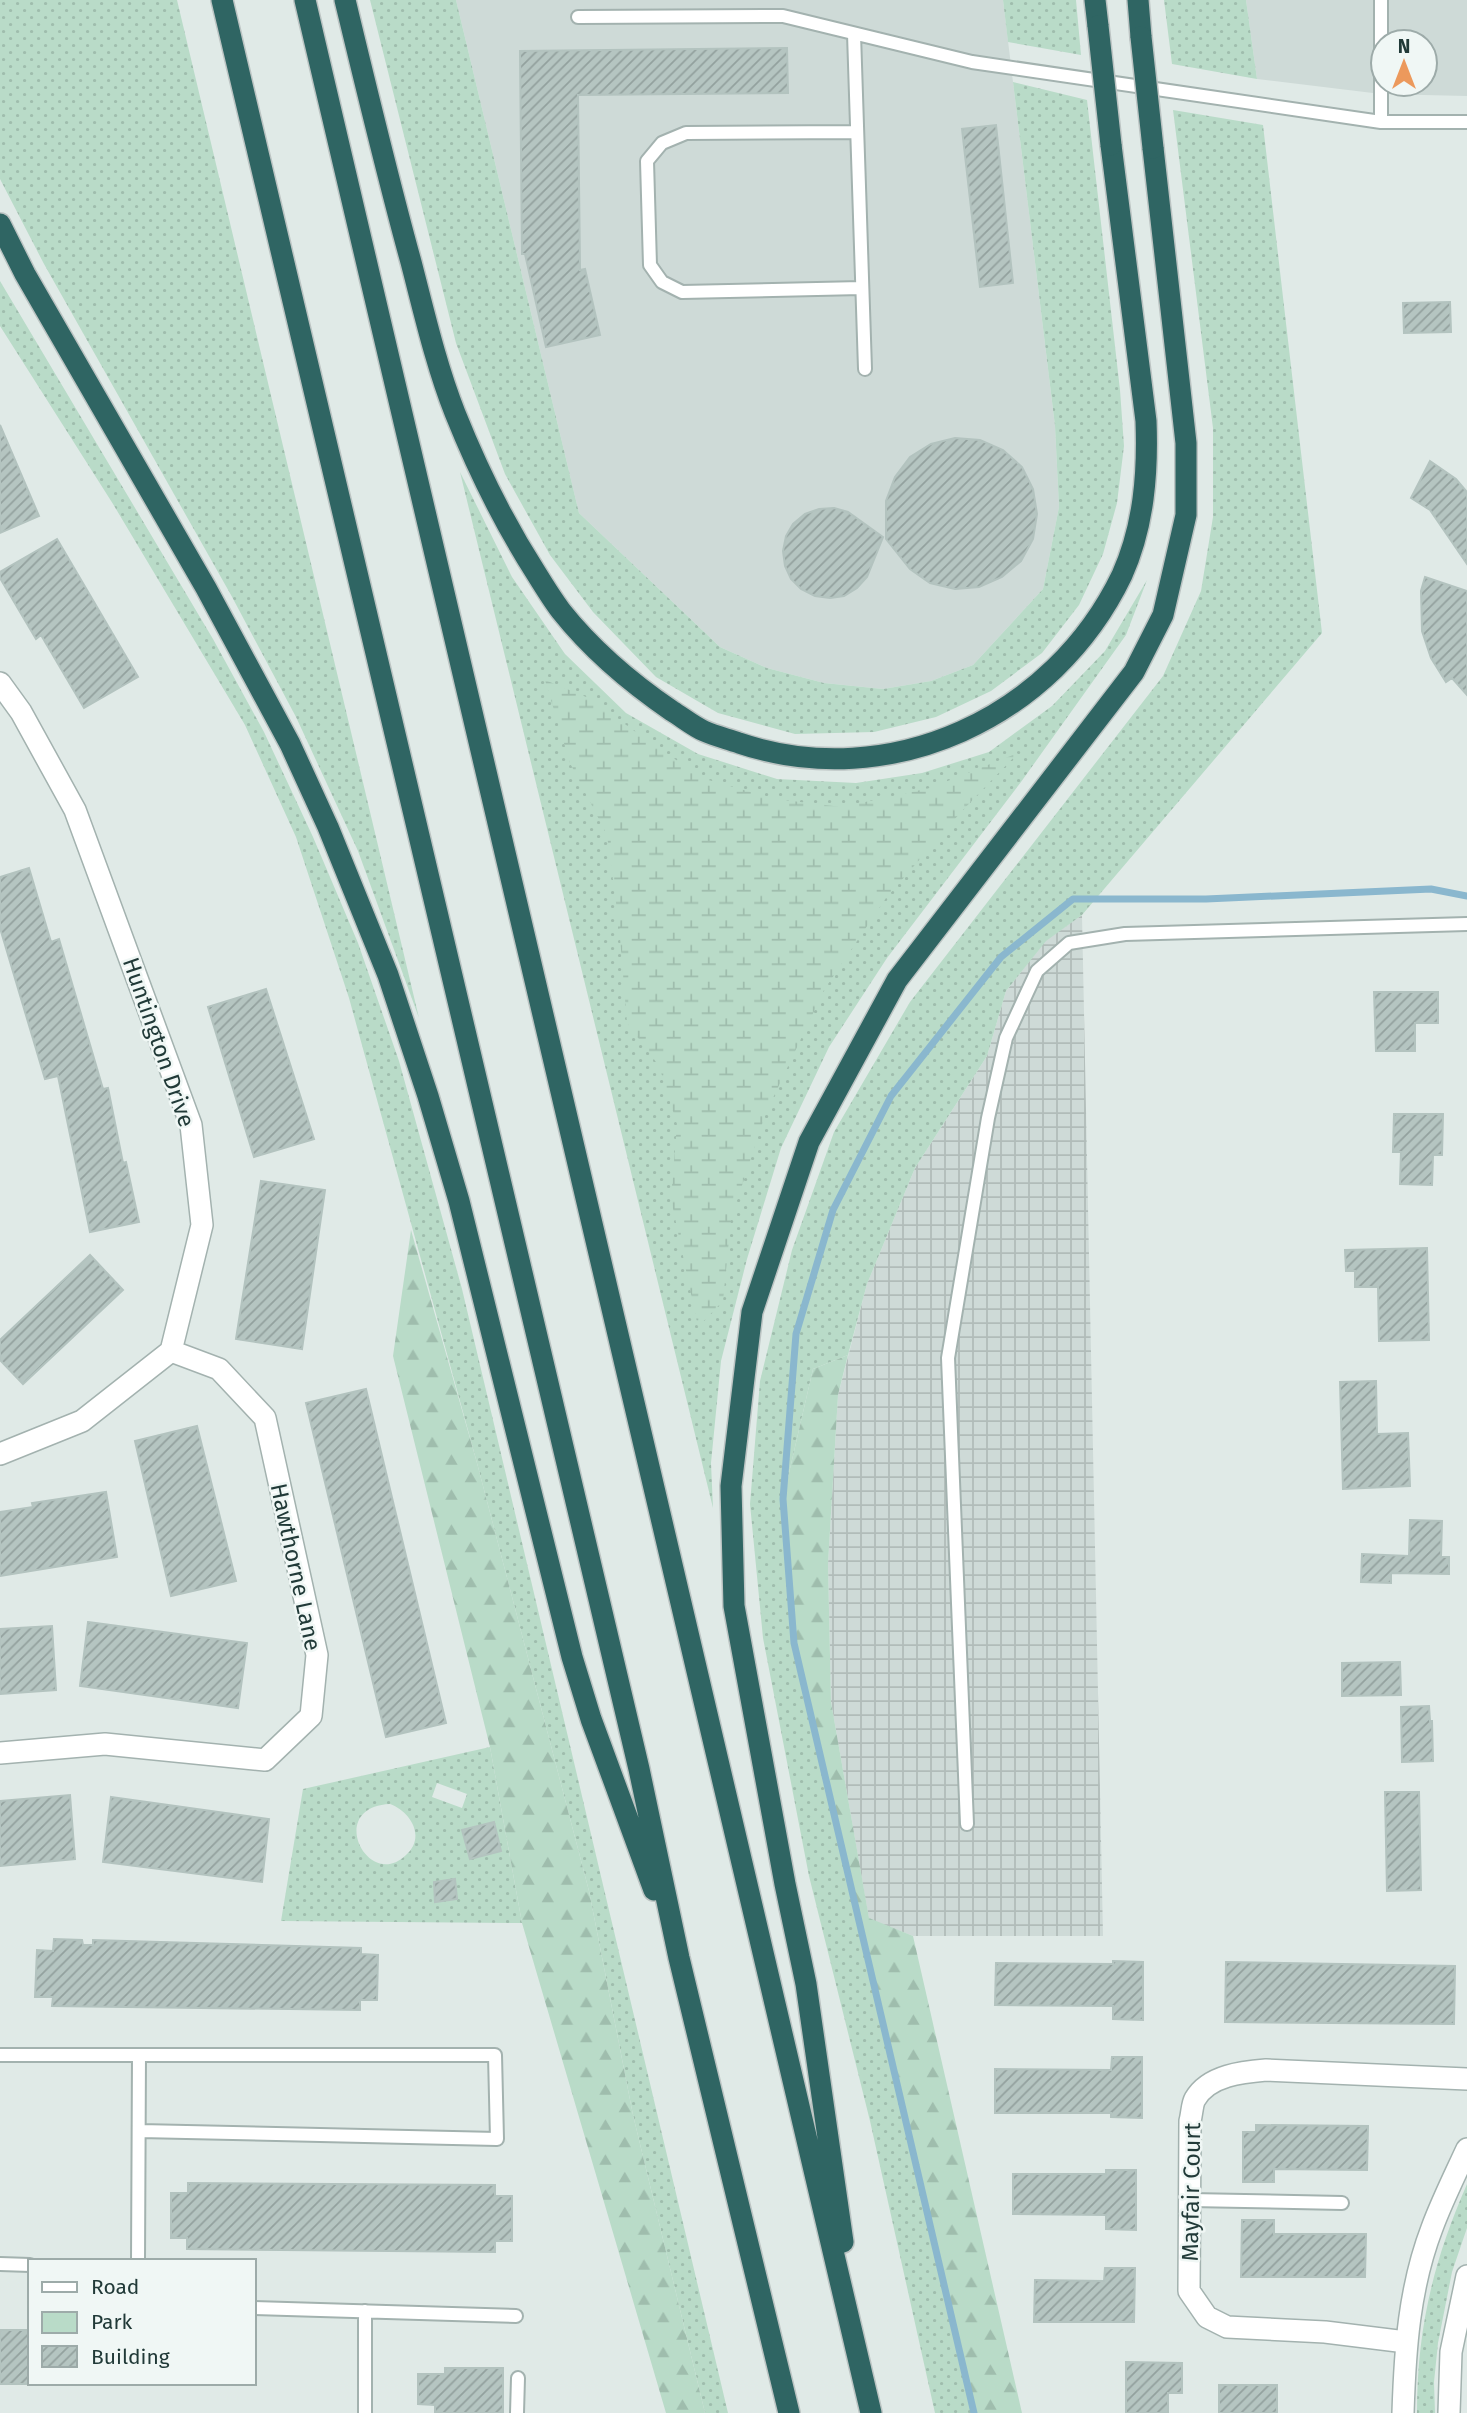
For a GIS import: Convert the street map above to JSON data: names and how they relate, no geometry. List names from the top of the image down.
{
  "streets": {
    "street": ["Huntington Drive", "Hawthorne Lane", "Mayfair Court"]
  },
  "crossings": [
    ["Huntington Drive", "Hawthorne Lane"]
  ],
  "legend": ["Road", "Park", "Building"],
  "north": "top"
}
